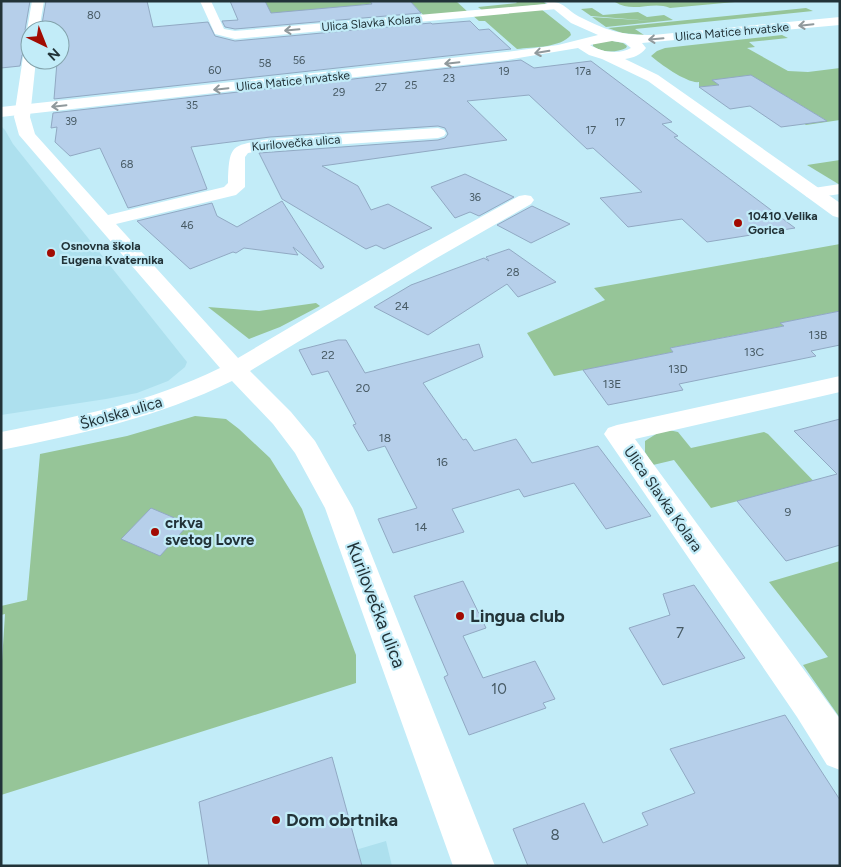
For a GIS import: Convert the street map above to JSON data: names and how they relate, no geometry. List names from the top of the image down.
{
  "streets": {
    "main road": ["Ulica Slavka Kolara", "Ulica Matice hrvatske"],
    "street": ["Kurilovečka ulica", "Školska ulica"]
  },
  "crossings": [
    ["Ulica Slavka Kolara", "Ulica Matice hrvatske"],
    ["Ulica Matice hrvatske", "Kurilovečka ulica"],
    ["Kurilovečka ulica", "Školska ulica"]
  ],
  "one_way": ["Ulica Matice hrvatske"],
  "places": [
    "10410 Velika Gorica",
    "Osnovna škola Eugena Kvaternika",
    "crkva svetog Lovre",
    "Lingua club",
    "Dom obrtnika"
  ],
  "house_numbers": [
    "80",
    "56",
    "58",
    "60",
    "19",
    "17a",
    "23",
    "25",
    "27",
    "29",
    "35",
    "39",
    "17",
    "17",
    "68",
    "36",
    "46",
    "28",
    "24",
    "13B",
    "13C",
    "22",
    "13D",
    "13E",
    "20",
    "18",
    "16",
    "9",
    "14",
    "7",
    "10",
    "8"
  ],
  "north": "bottom right"
}
